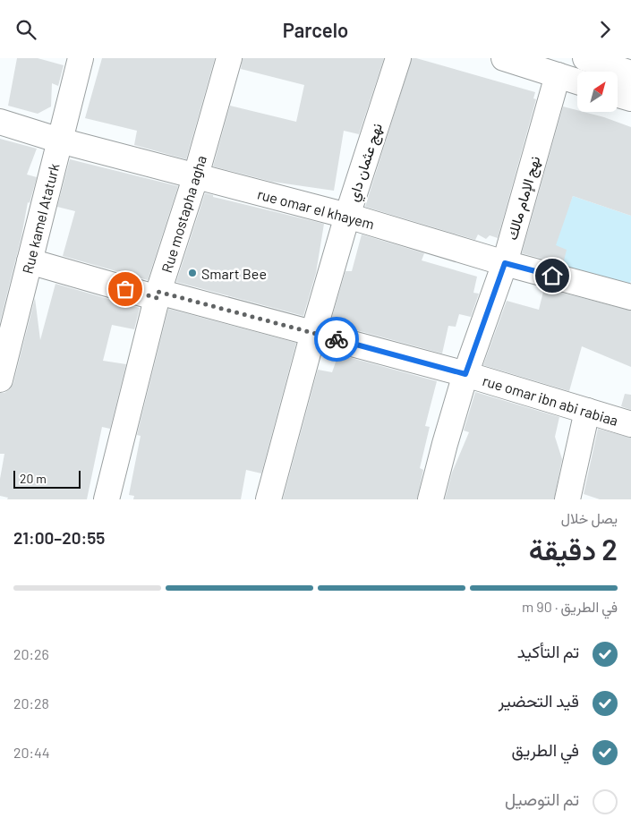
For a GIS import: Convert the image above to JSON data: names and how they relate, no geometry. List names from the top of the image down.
{
  "streets": {
    "main road": [
      "نهج عثمان داي",
      "نهج الإمام مالك",
      "rue omar el khayem",
      "Rue mostapha agha",
      "Rue kamel Ataturk",
      "rue omar ibn abi rabiaa"
    ]
  },
  "crossings": [
    ["نهج عثمان داي", "rue omar el khayem"],
    ["نهج عثمان داي", "rue omar ibn abi rabiaa"],
    ["نهج الإمام مالك", "rue omar el khayem"],
    ["نهج الإمام مالك", "rue omar ibn abi rabiaa"],
    ["rue omar el khayem", "Rue mostapha agha"],
    ["rue omar el khayem", "Rue kamel Ataturk"],
    ["Rue mostapha agha", "rue omar ibn abi rabiaa"],
    ["Rue kamel Ataturk", "rue omar ibn abi rabiaa"]
  ],
  "places": ["Smart Bee"],
  "scale_bar": "20 m",
  "north": "top right",
  "page": {
    "header": "Parcelo",
    "scale": "20 m",
    "heading": ["2 دقيقة", "يصل خلال", "20:55–21:00"],
    "bar": "في الطريق · 90 m",
    "list": [
      ["تم التأكيد", "20:26"],
      ["قيد التحضير", "20:28"],
      ["في الطريق", "20:44"],
      "تم التوصيل"
    ]
  }
}
